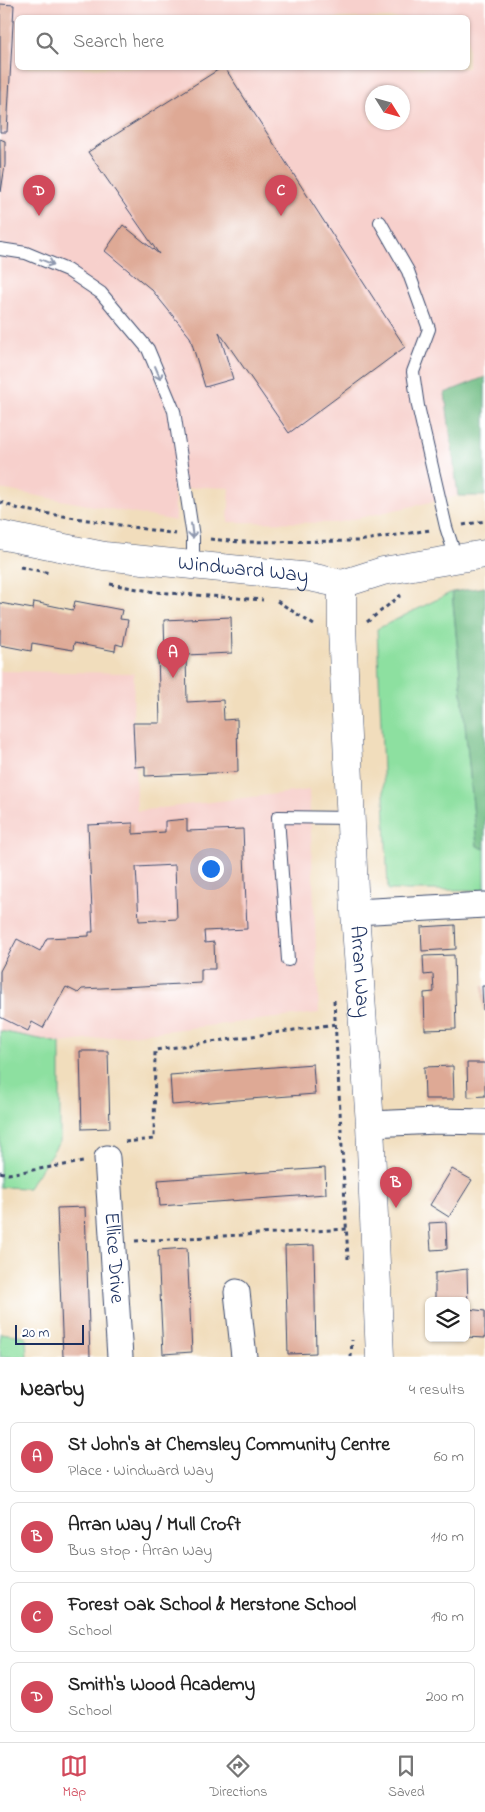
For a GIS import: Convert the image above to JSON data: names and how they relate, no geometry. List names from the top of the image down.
{
  "streets": {
    "street": ["Windward Way", "Arran Way", "Ellice Drive"]
  },
  "crossings": [
    ["Windward Way", "Arran Way"]
  ],
  "scale_bar": "20 m",
  "north": "bottom right",
  "page": {
    "search": "Search here",
    "pins": [
      "C",
      "D",
      "A",
      "B"
    ],
    "scale": "20 m",
    "heading": ["Nearby", "4 results"],
    "list": [
      {
        "mark": "A",
        "name": "St John's at Chemsley Community Centre",
        "note": "Place · Windward Way",
        "value": "60 m"
      },
      {
        "mark": "B",
        "name": "Arran Way / Mull Croft",
        "note": "Bus stop · Arran Way",
        "value": "110 m"
      },
      {
        "mark": "C",
        "name": "Forest Oak School & Merstone School",
        "note": "School",
        "value": "190 m"
      },
      {
        "mark": "D",
        "name": "Smith's Wood Academy",
        "note": "School",
        "value": "200 m"
      }
    ],
    "nav": ["Map", "Directions", "Saved"]
  }
}
